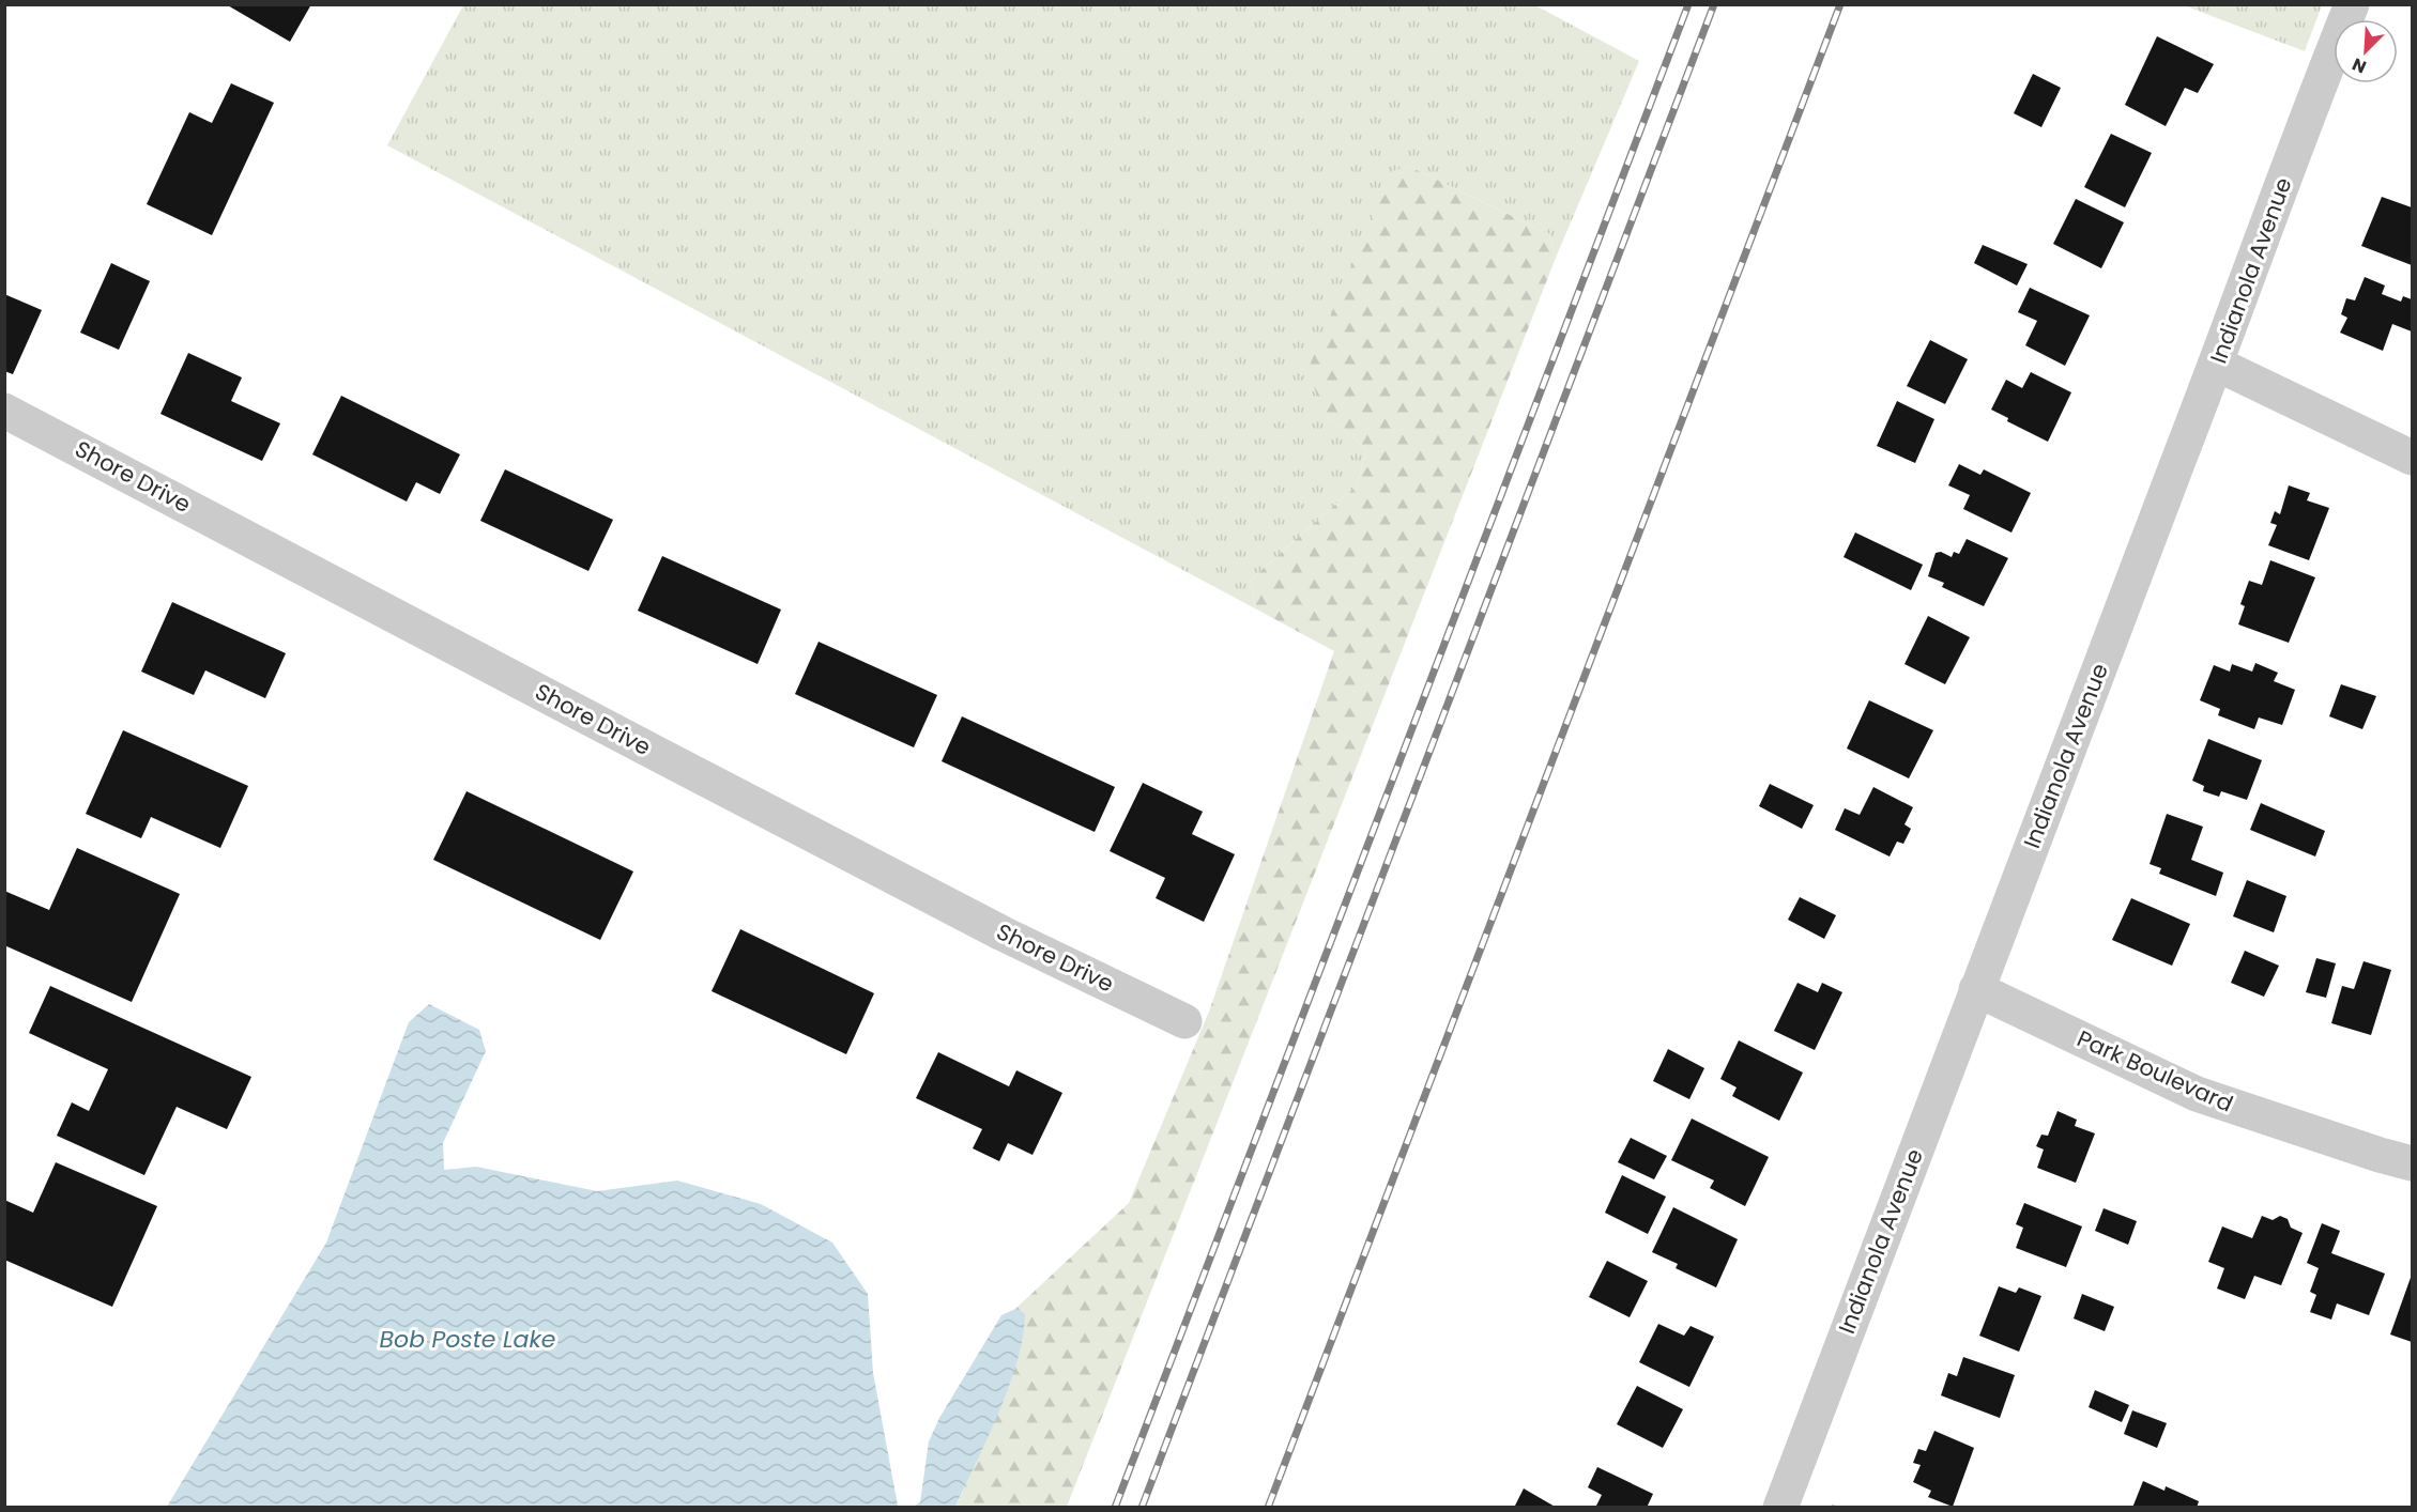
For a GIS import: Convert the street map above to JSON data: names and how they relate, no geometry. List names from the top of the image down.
{
  "streets": {
    "street": ["Indianola Avenue", "Shore Drive", "Park Boulevard"]
  },
  "crossings": [
    ["Indianola Avenue", "Park Boulevard"]
  ],
  "water": ["Bob Poste Lake"],
  "north": "bottom left"
}
